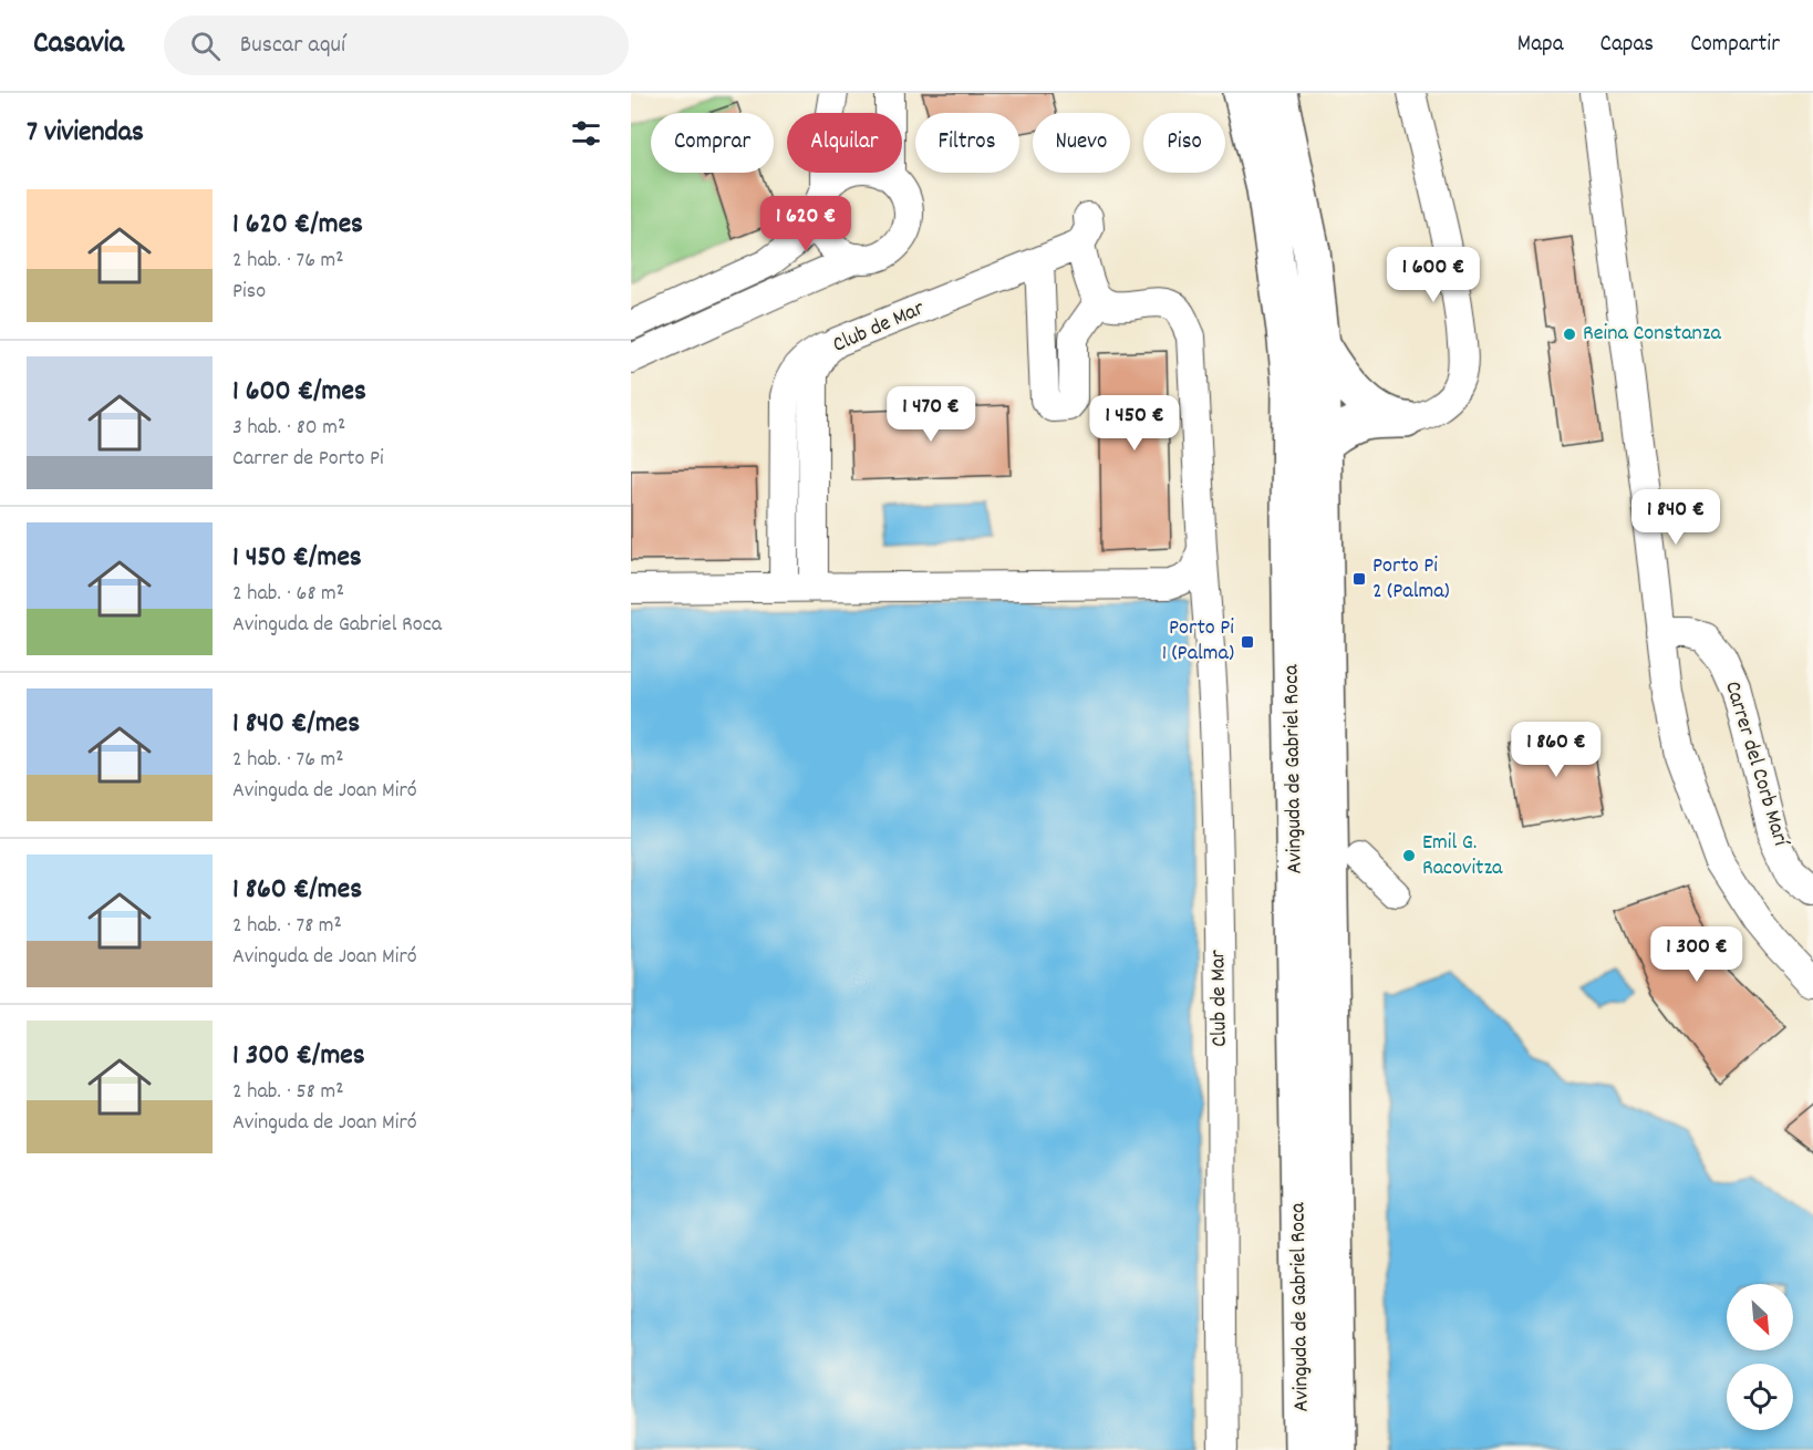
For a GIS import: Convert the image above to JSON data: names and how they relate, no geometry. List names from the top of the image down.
{
  "streets": {
    "highway": ["Avinguda de Gabriel Roca"],
    "street": ["Club de Mar", "Carrer del Corb Marí"]
  },
  "places": {
    "other": ["Reina Constanza", "Emil G. Racovitza"],
    "transit": ["Porto Pi 2 (Palma)", "Porto Pi 1 (Palma)"]
  },
  "north": "bottom right",
  "page": {
    "header": "Casavia",
    "search": "Buscar aquí",
    "nav": ["Mapa", "Capas", "Compartir"],
    "heading": "7 viviendas",
    "chip": [
      "Comprar",
      "Alquilar",
      "Filtros",
      "Nuevo",
      "Piso"
    ],
    "list": [
      {
        "name": "1 620 €/mes",
        "note": "2 hab. · 76 m² · Piso"
      },
      {
        "name": "1 600 €/mes",
        "note": "3 hab. · 80 m² · Carrer de Porto Pi"
      },
      {
        "name": "1 450 €/mes",
        "note": "2 hab. · 68 m² · Avinguda de Gabriel Roca"
      },
      {
        "name": "1 840 €/mes",
        "note": "2 hab. · 76 m² · Avinguda de Joan Miró"
      },
      {
        "name": "1 860 €/mes",
        "note": "2 hab. · 78 m² · Avinguda de Joan Miró"
      },
      {
        "name": "1 300 €/mes",
        "note": "2 hab. · 58 m² · Avinguda de Joan Miró"
      }
    ],
    "price": [
      "1 620 €",
      "1 600 €",
      "1 470 €",
      "1 450 €",
      "1 840 €",
      "1 860 €",
      "1 300 €"
    ]
  }
}
